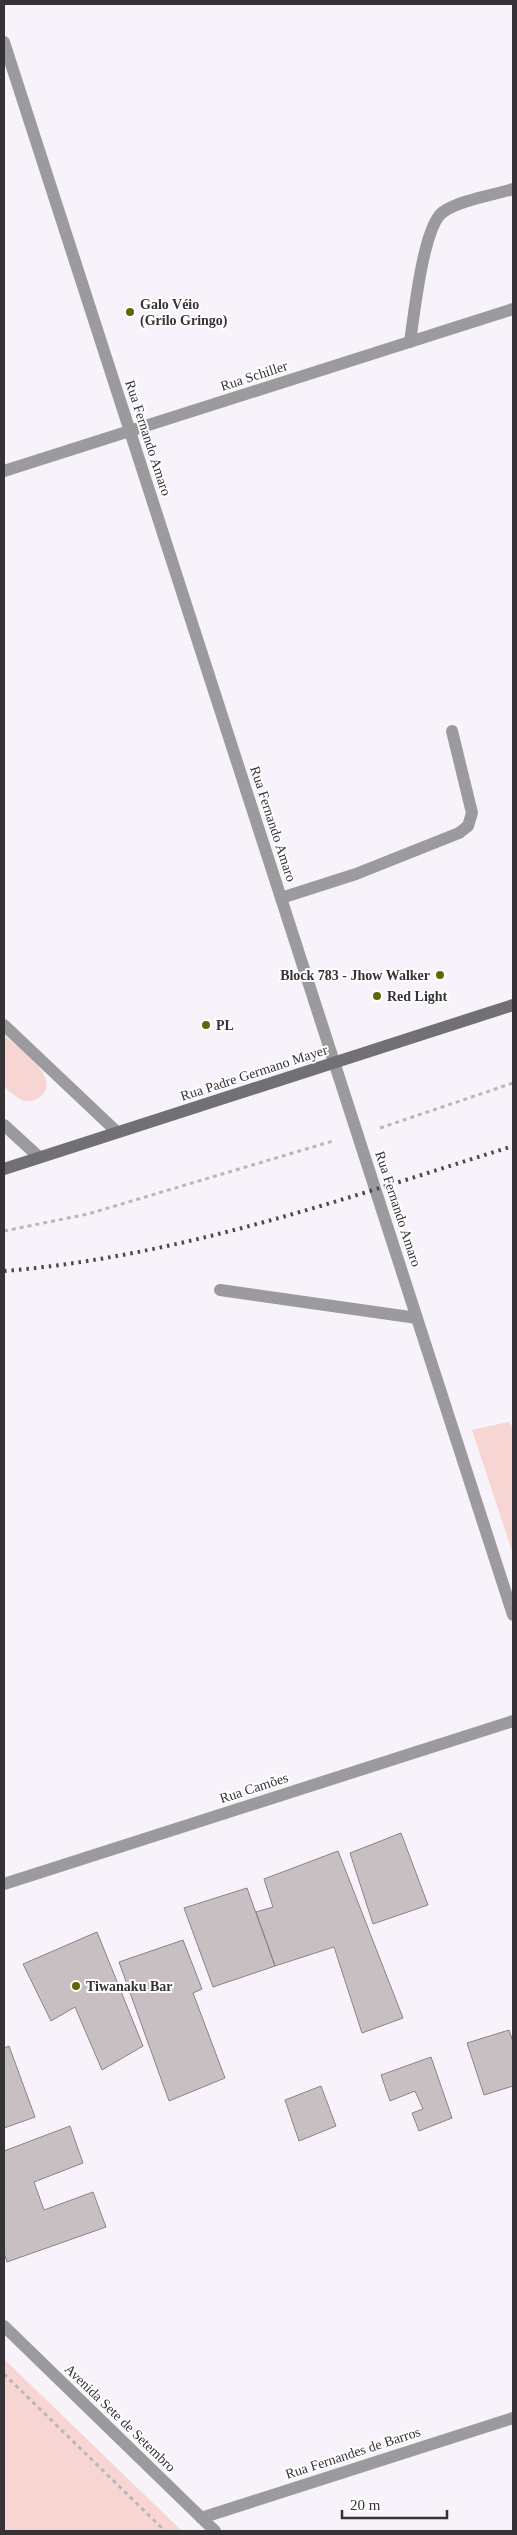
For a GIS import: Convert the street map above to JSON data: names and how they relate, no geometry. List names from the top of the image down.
{
  "streets": {
    "street": [
      "Rua Schiller",
      "Rua Fernando Amaro",
      "Rua Padre Germano Mayer",
      "Rua Camões",
      "Avenida Sete de Setembro",
      "Rua Fernandes de Barros"
    ]
  },
  "crossings": [
    ["Rua Schiller", "Rua Fernando Amaro"],
    ["Rua Fernando Amaro", "Rua Padre Germano Mayer"],
    ["Avenida Sete de Setembro", "Rua Fernandes de Barros"]
  ],
  "places": [
    "Galo Véio (Grilo Gringo)",
    "Block 783 - Jhow Walker",
    "Red Light",
    "PL",
    "Tiwanaku Bar"
  ],
  "scale_bar": "20 m"
}
